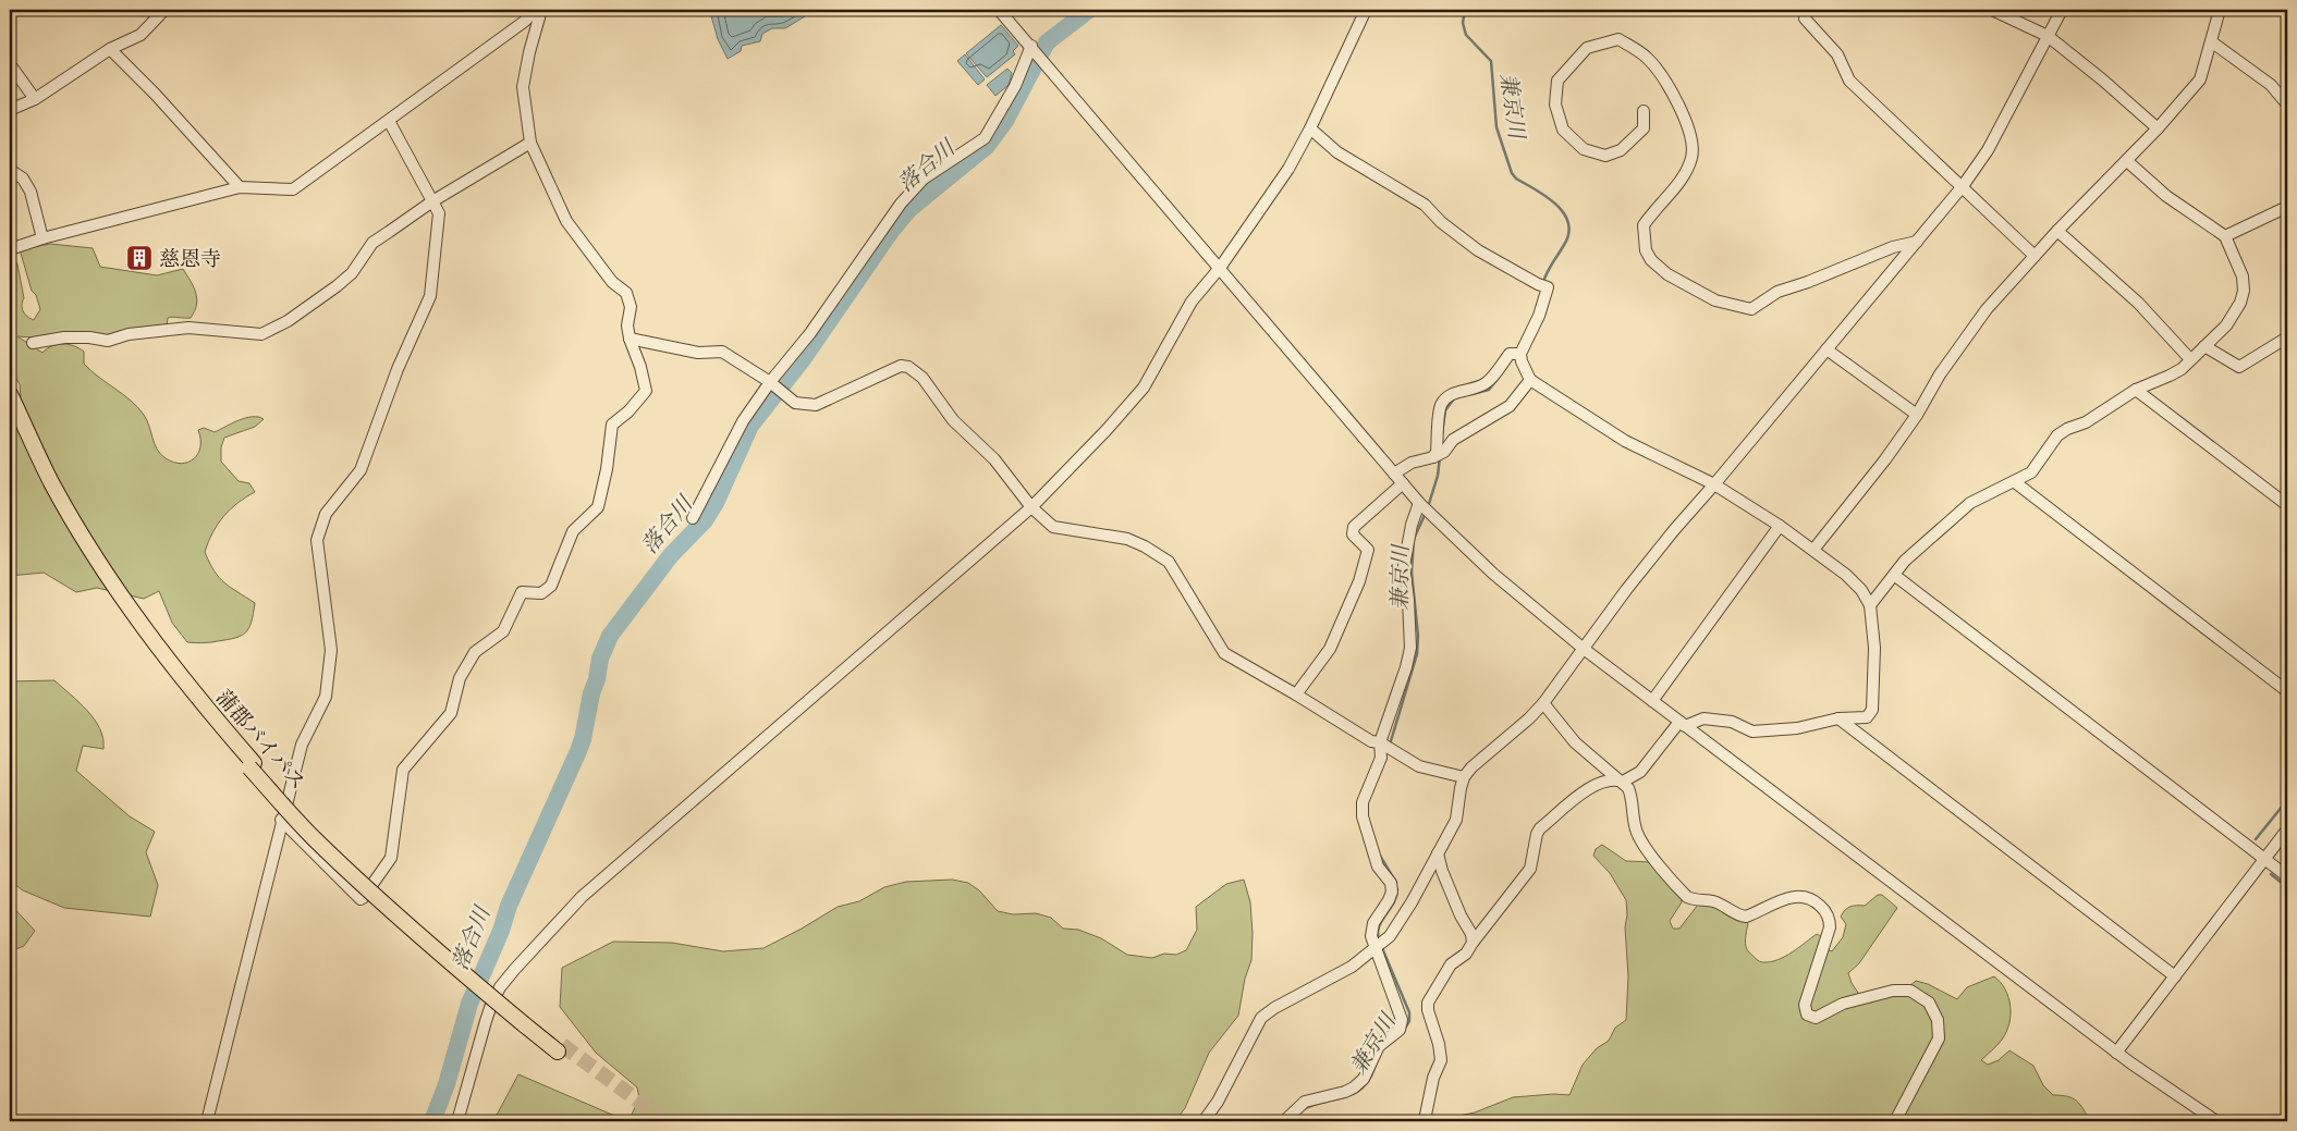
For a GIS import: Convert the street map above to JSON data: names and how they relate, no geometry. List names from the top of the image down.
{
  "streets": {
    "highway": ["蒲郡バイパス"]
  },
  "water": ["兼京川", "落合川"],
  "places": {
    "building": ["慈恩寺"]
  }
}
